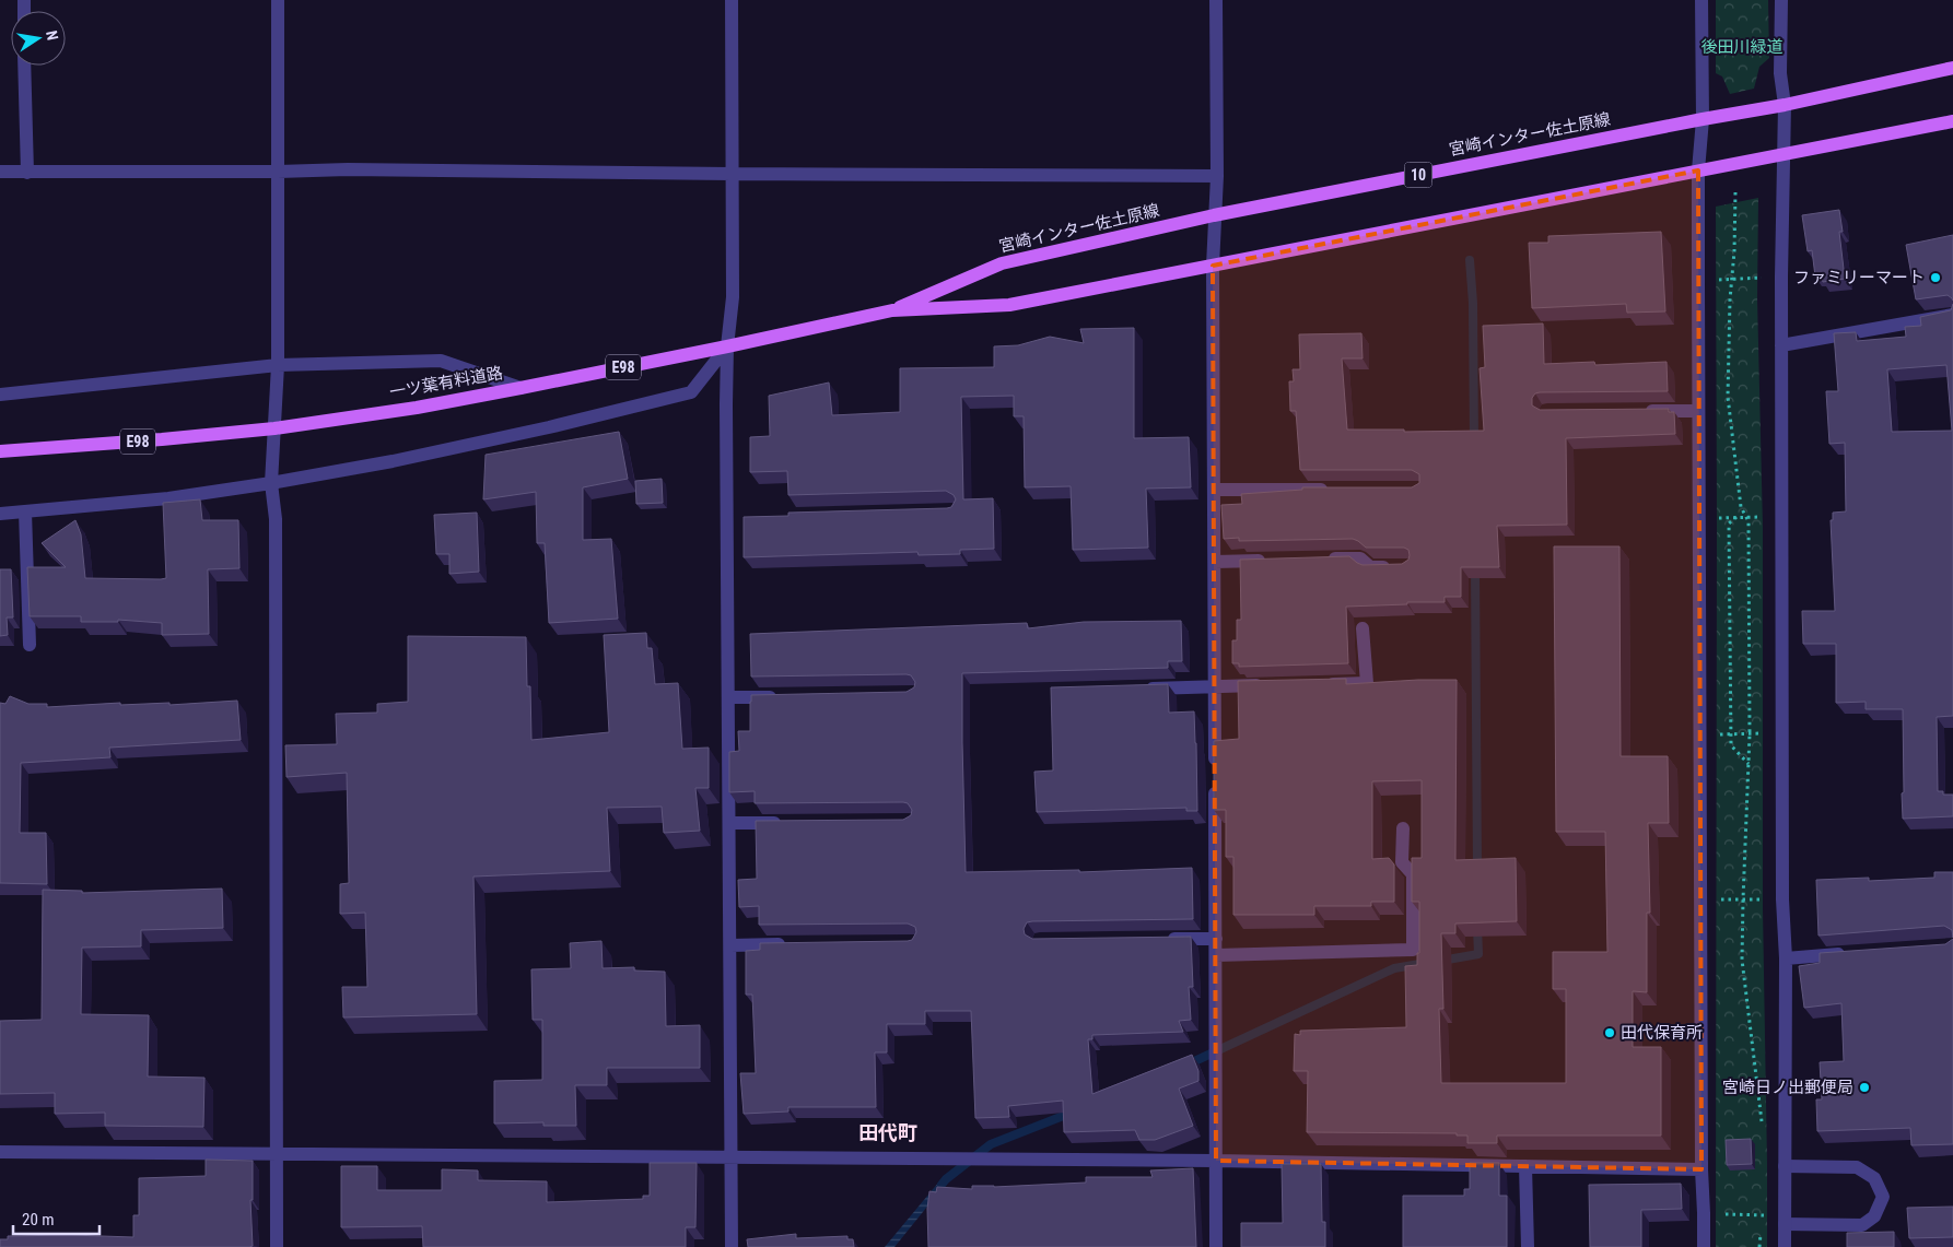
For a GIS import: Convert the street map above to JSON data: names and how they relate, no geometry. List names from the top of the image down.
{
  "streets": {
    "main road": [
      "宮崎インター佐土原線",
      "10",
      "E98",
      "一ツ葉有料道路"
    ]
  },
  "crossings": [
    ["宮崎インター佐土原線", "一ツ葉有料道路"]
  ],
  "districts": ["田代町"],
  "parks": ["後田川緑道"],
  "places": ["ファミリーマート", "田代保育所", "宮崎日ノ出郵便局"],
  "scale_bar": "20 m",
  "north": "right"
}
